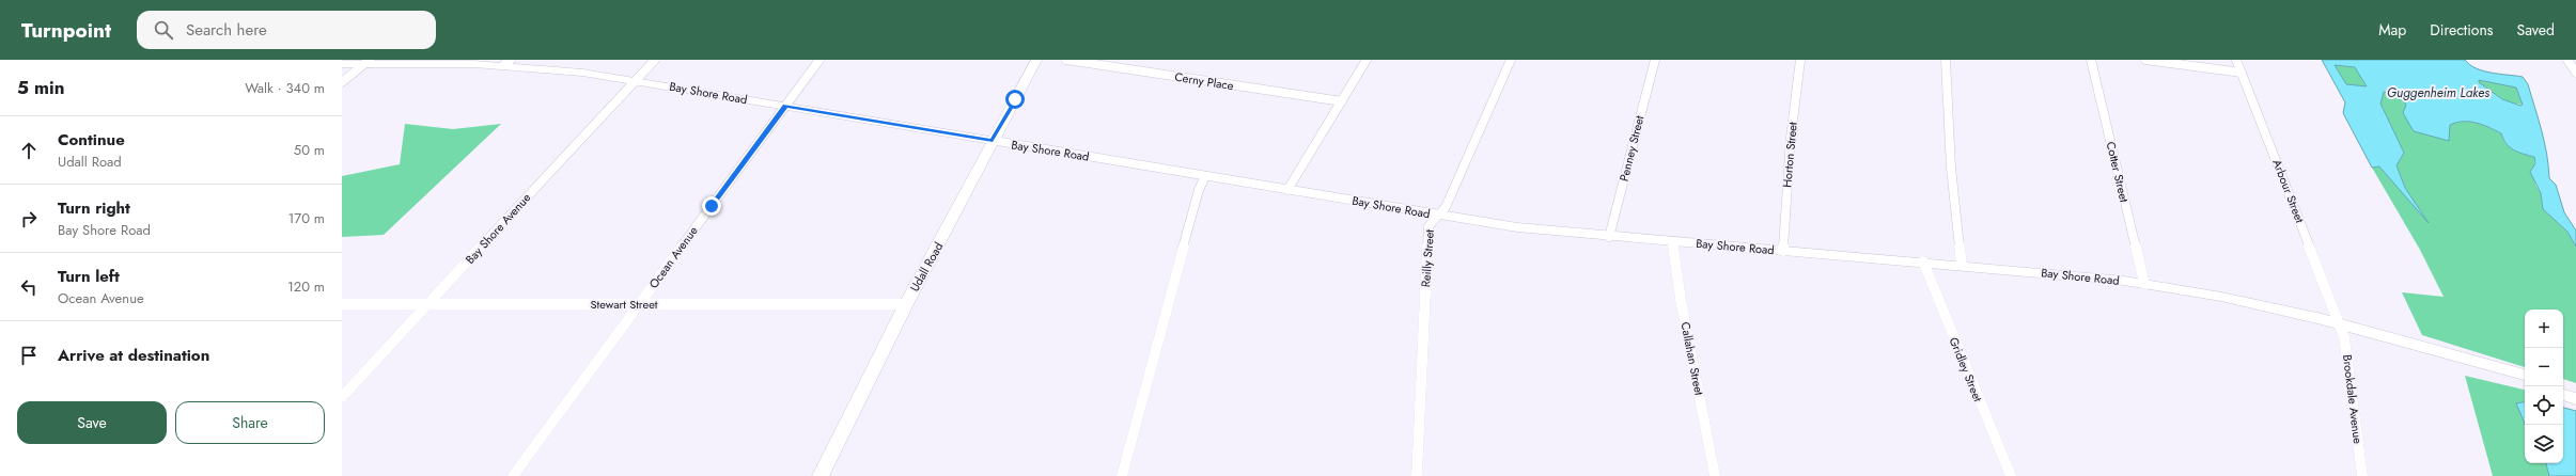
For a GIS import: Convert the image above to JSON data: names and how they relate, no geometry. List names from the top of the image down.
{
  "streets": {
    "main road": ["Bay Shore Road", "Udall Road"],
    "street": [
      "Cerny Place",
      "Penney Street",
      "Horton Street",
      "Cotter Street",
      "Arbour Street",
      "Bay Shore Avenue",
      "Ocean Avenue",
      "Reilly Street",
      "Stewart Street",
      "Callahan Street",
      "Gridley Street",
      "Brookdale Avenue"
    ]
  },
  "crossings": [
    ["Bay Shore Road", "Penney Street"],
    ["Bay Shore Road", "Horton Street"],
    ["Bay Shore Road", "Cotter Street"],
    ["Bay Shore Road", "Arbour Street"],
    ["Bay Shore Road", "Bay Shore Avenue"],
    ["Bay Shore Road", "Ocean Avenue"],
    ["Bay Shore Road", "Reilly Street"],
    ["Bay Shore Road", "Udall Road"],
    ["Bay Shore Road", "Callahan Street"],
    ["Bay Shore Road", "Gridley Street"],
    ["Bay Shore Road", "Brookdale Avenue"],
    ["Arbour Street", "Brookdale Avenue"],
    ["Bay Shore Avenue", "Stewart Street"],
    ["Ocean Avenue", "Stewart Street"],
    ["Udall Road", "Stewart Street"]
  ],
  "water": ["Guggenheim Lakes"],
  "page": {
    "header": "Turnpoint",
    "search": "Search here",
    "nav": ["Map", "Directions", "Saved"],
    "heading": ["5 min", "Walk · 340 m"],
    "list": [
      ["Continue", "Udall Road", "50 m"],
      ["Turn right", "Bay Shore Road", "170 m"],
      ["Turn left", "Ocean Avenue", "120 m"],
      "Arrive at destination"
    ],
    "map_buttons": ["+", "−"],
    "buttons": ["Save", "Share"]
  }
}
